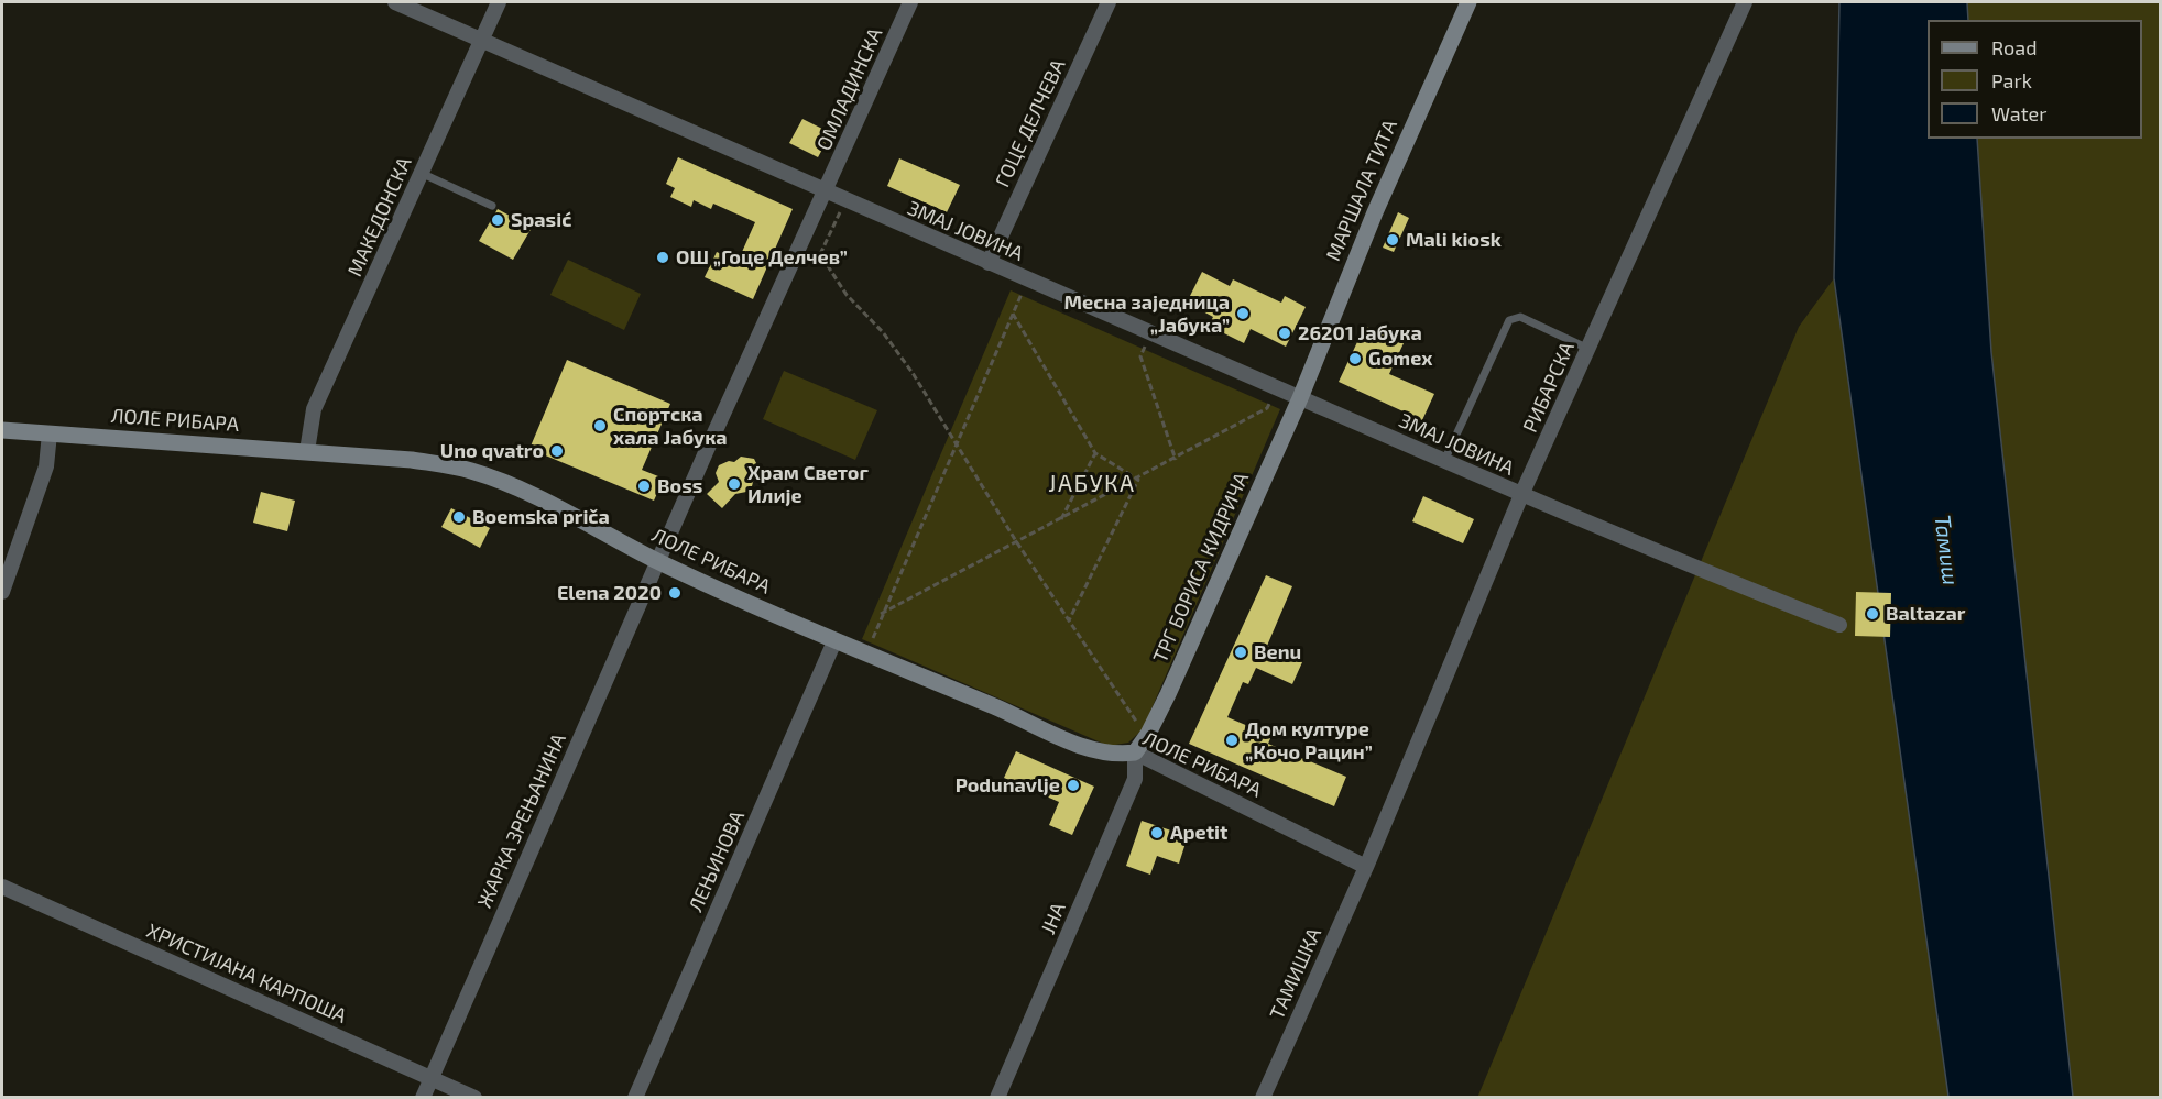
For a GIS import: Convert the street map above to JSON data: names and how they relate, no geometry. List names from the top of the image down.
{
  "streets": {
    "main road": ["МАРШАЛА ТИТА", "ЛОЛЕ РИБАРА", "ТРГ БОРИСА КИДРИЧА"],
    "street": [
      "ОМЛАДИНСКА",
      "ГОЦЕ ДЕЛЧЕВА",
      "МАКЕДОНСКА",
      "ЗМАЈ ЈОВИНА",
      "РИБАРСКА",
      "ЖАРКА ЗРЕЊАНИНА",
      "ЛЕЊИНОВА",
      "ЈНА",
      "ХРИСТИЈАНА КАРПОША",
      "ТАМИШКА"
    ]
  },
  "crossings": [
    ["ОМЛАДИНСКА", "ЗМАЈ ЈОВИНА"],
    ["ГОЦЕ ДЕЛЧЕВА", "ЗМАЈ ЈОВИНА"],
    ["МАРШАЛА ТИТА", "ЗМАЈ ЈОВИНА"],
    ["МАРШАЛА ТИТА", "ТРГ БОРИСА КИДРИЧА"],
    ["МАКЕДОНСКА", "ЗМАЈ ЈОВИНА"],
    ["МАКЕДОНСКА", "ЛОЛЕ РИБАРА"],
    ["ЗМАЈ ЈОВИНА", "РИБАРСКА"],
    ["ЗМАЈ ЈОВИНА", "ТРГ БОРИСА КИДРИЧА"],
    ["РИБАРСКА", "ЛОЛЕ РИБАРА"],
    ["РИБАРСКА", "ТАМИШКА"],
    ["ЛОЛЕ РИБАРА", "ТРГ БОРИСА КИДРИЧА"],
    ["ЛОЛЕ РИБАРА", "ЖАРКА ЗРЕЊАНИНА"],
    ["ЛОЛЕ РИБАРА", "ЛЕЊИНОВА"],
    ["ЛОЛЕ РИБАРА", "ЈНА"],
    ["ЛОЛЕ РИБАРА", "ТАМИШКА"],
    ["ТРГ БОРИСА КИДРИЧА", "ЈНА"],
    ["ЖАРКА ЗРЕЊАНИНА", "ХРИСТИЈАНА КАРПОША"]
  ],
  "districts": ["ЈАБУКА"],
  "water": ["Тамиш"],
  "places": [
    "Spasić",
    "Mali kiosk",
    "ОШ „Гоце Делчев”",
    "Месна заједница „Јабука”",
    "26201 Јабука",
    "Gomex",
    "Спортска хала Јабука",
    "Uno qvatro",
    "Храм Светог Илије",
    "Boss",
    "Boemska priča",
    "Elena 2020",
    "Baltazar",
    "Benu",
    "Дом културе „Кочо Рацин”",
    "Podunavlje",
    "Apetit"
  ],
  "legend": ["Road", "Park", "Water"]
}
